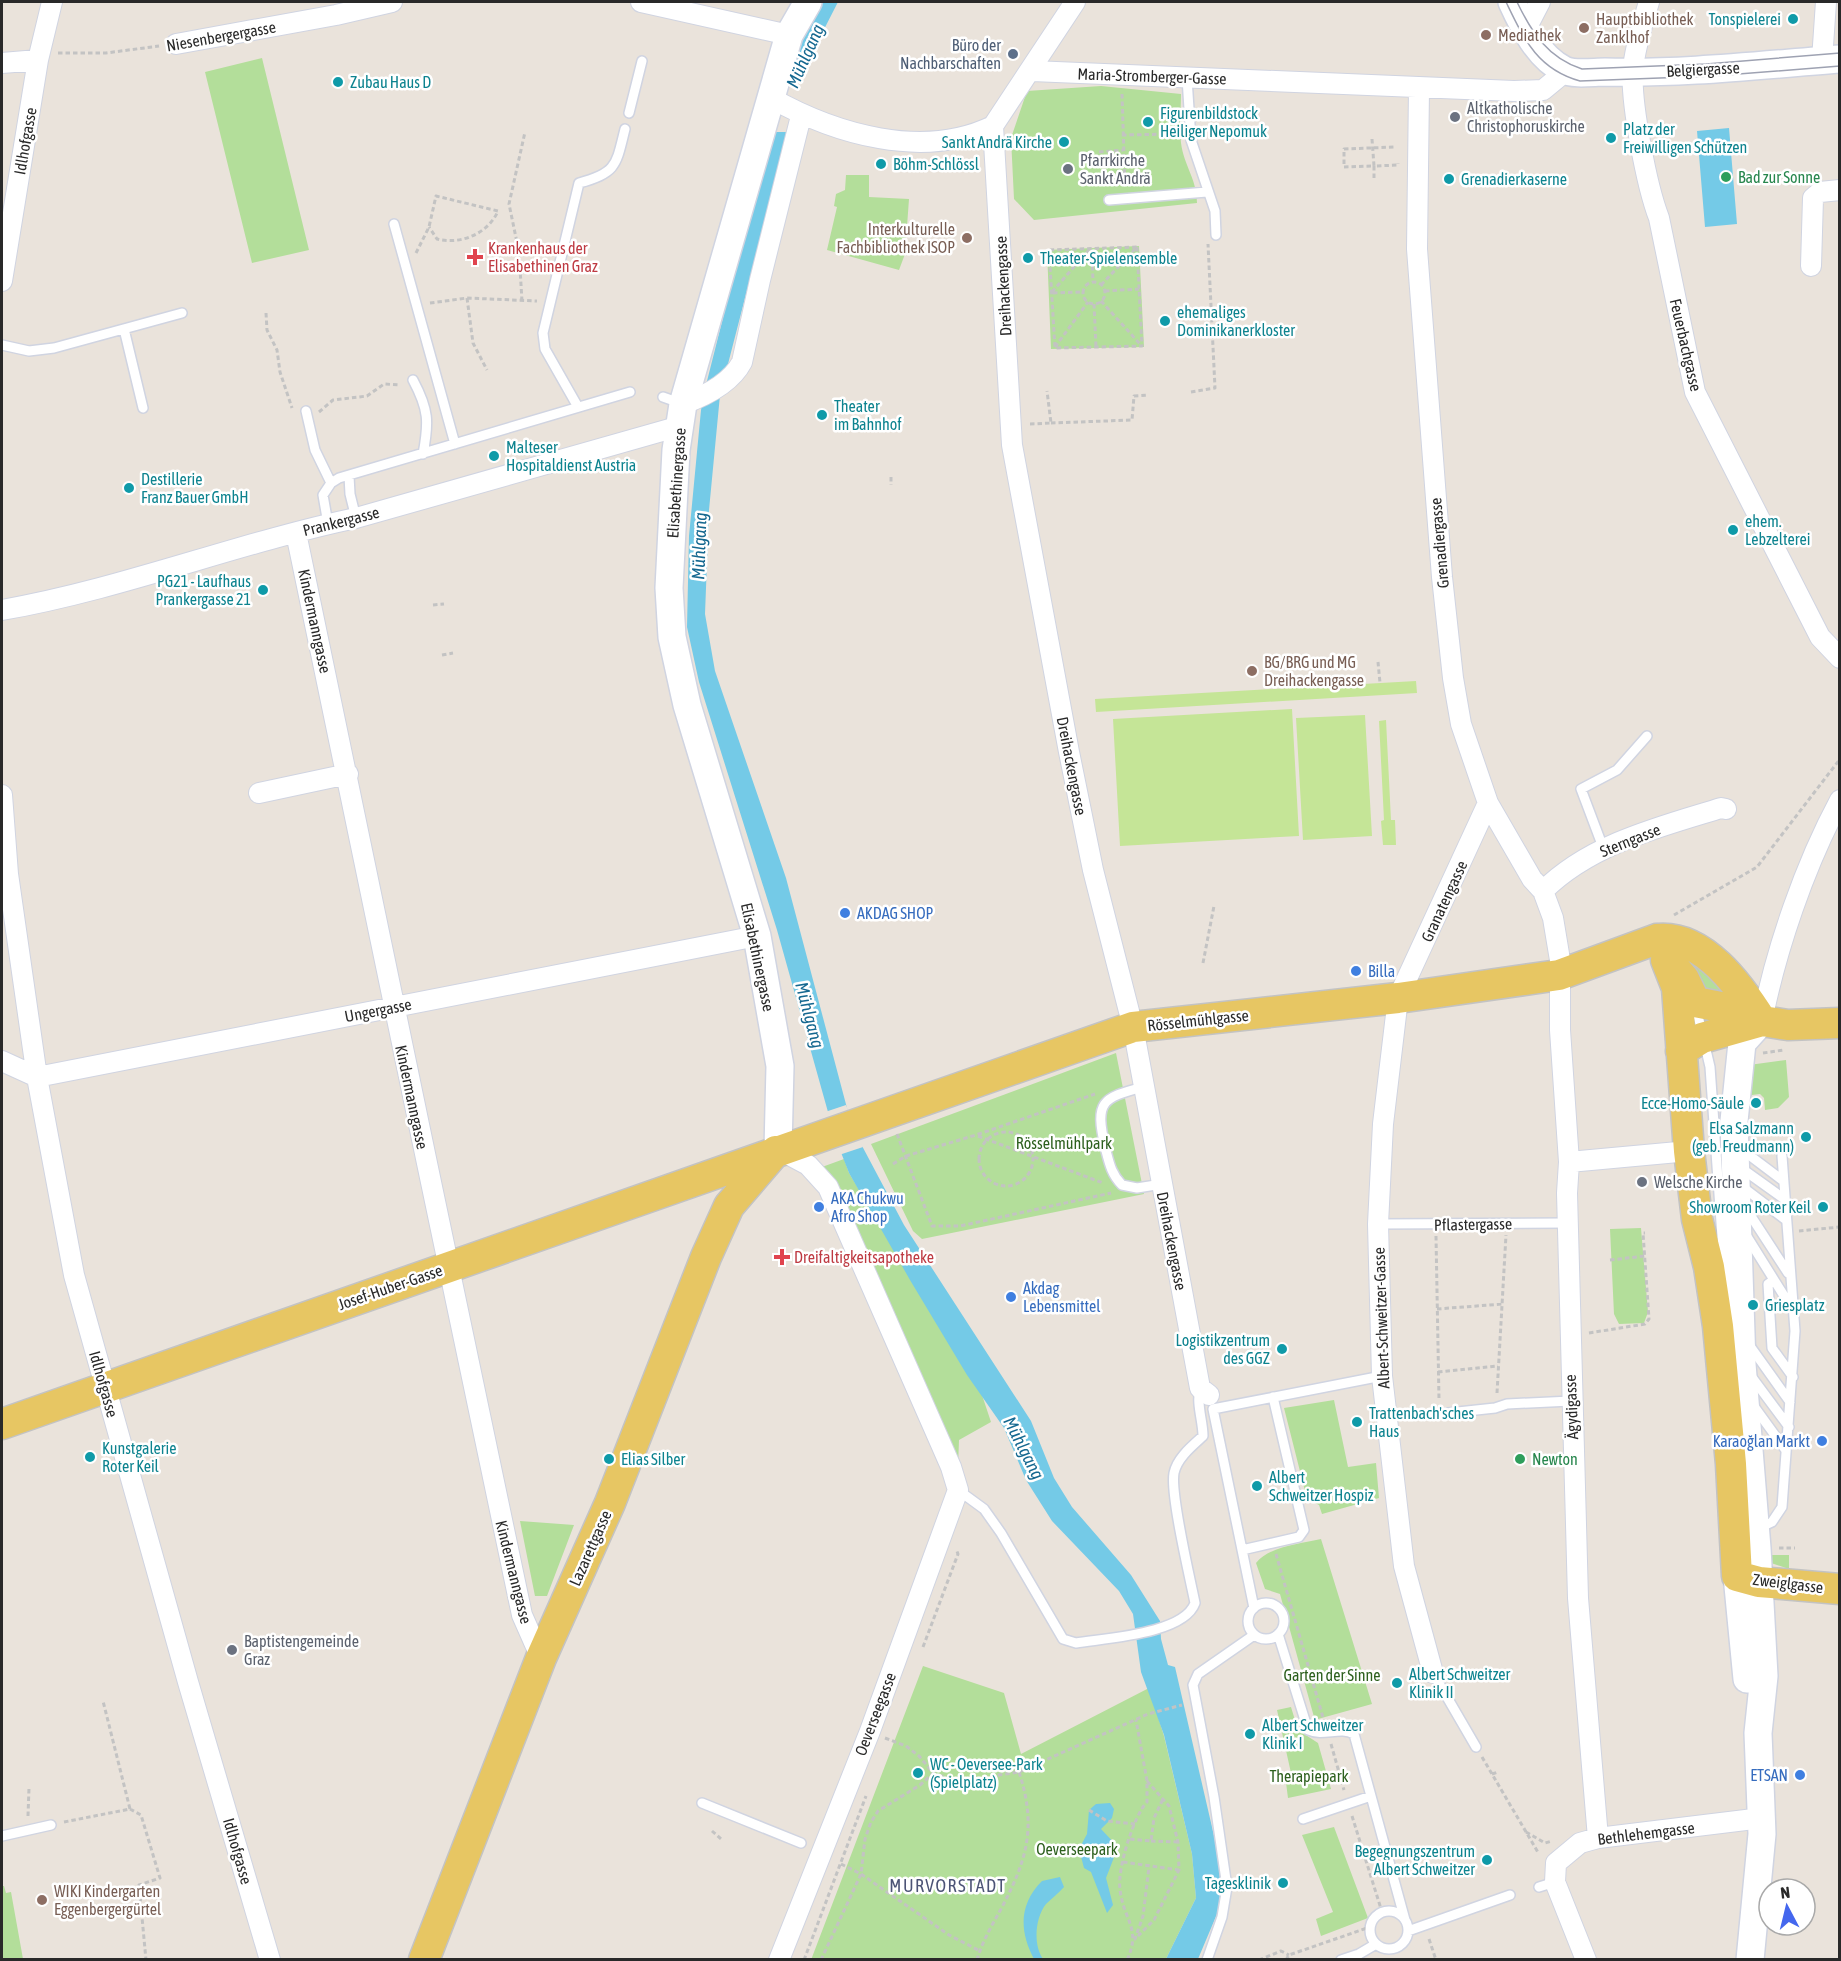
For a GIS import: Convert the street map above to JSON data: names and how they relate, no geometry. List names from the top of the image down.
{
  "streets": {
    "main road": [
      "Belgiergasse",
      "Elisabethinergasse",
      "Rösselmühlgasse",
      "Josef-Huber-Gasse",
      "Lazarettgasse",
      "Zweiglgasse"
    ],
    "street": [
      "Niesenbergergasse",
      "Maria-Stromberger-Gasse",
      "Idlhofgasse",
      "Dreihackengasse",
      "Feuerbachgasse",
      "Prankergasse",
      "Grenadiergasse",
      "Kindermanngasse",
      "Sterngasse",
      "Granatengasse",
      "Ungergasse",
      "Albert-Schweitzer-Gasse",
      "Ägydigasse",
      "Oeverseegasse",
      "Bethlehemgasse"
    ],
    "lane": ["Pflastergasse"]
  },
  "crossings": [
    ["Niesenbergergasse", "Idlhofgasse"],
    ["Belgiergasse", "Maria-Stromberger-Gasse"],
    ["Belgiergasse", "Feuerbachgasse"],
    ["Maria-Stromberger-Gasse", "Grenadiergasse"],
    ["Idlhofgasse", "Ungergasse"],
    ["Idlhofgasse", "Josef-Huber-Gasse"],
    ["Dreihackengasse", "Rösselmühlgasse"],
    ["Elisabethinergasse", "Prankergasse"],
    ["Elisabethinergasse", "Ungergasse"],
    ["Elisabethinergasse", "Rösselmühlgasse"],
    ["Elisabethinergasse", "Josef-Huber-Gasse"],
    ["Elisabethinergasse", "Lazarettgasse"],
    ["Prankergasse", "Kindermanngasse"],
    ["Grenadiergasse", "Sterngasse"],
    ["Grenadiergasse", "Granatengasse"],
    ["Grenadiergasse", "Rösselmühlgasse"],
    ["Grenadiergasse", "Ägydigasse"],
    ["Kindermanngasse", "Ungergasse"],
    ["Kindermanngasse", "Josef-Huber-Gasse"],
    ["Kindermanngasse", "Lazarettgasse"],
    ["Granatengasse", "Rösselmühlgasse"],
    ["Granatengasse", "Albert-Schweitzer-Gasse"],
    ["Rösselmühlgasse", "Josef-Huber-Gasse"],
    ["Rösselmühlgasse", "Albert-Schweitzer-Gasse"],
    ["Rösselmühlgasse", "Ägydigasse"],
    ["Rösselmühlgasse", "Lazarettgasse"],
    ["Pflastergasse", "Albert-Schweitzer-Gasse"],
    ["Pflastergasse", "Ägydigasse"],
    ["Josef-Huber-Gasse", "Lazarettgasse"],
    ["Ägydigasse", "Bethlehemgasse"]
  ],
  "districts": ["MURVORSTADT"],
  "water": ["Mühlgang"],
  "parks": [
    "Rösselmühlpark",
    "Garten der Sinne",
    "Therapiepark",
    "Oeverseepark"
  ],
  "places": {
    "other": [
      "Tonspielerei",
      "Hauptbibliothek Zanklhof",
      "Mediathek",
      "Büro der Nachbarschaften",
      "Zubau Haus D",
      "Altkatholische Christophoruskirche",
      "Figurenbildstock Heiliger Nepomuk",
      "Platz der Freiwilligen Schützen",
      "Sankt Andrä Kirche",
      "Böhm-Schlössl",
      "Pfarrkirche Sankt Andrä",
      "Bad zur Sonne",
      "Grenadierkaserne",
      "Interkulturelle Fachbibliothek ISOP",
      "Theater-Spielensemble",
      "ehemaliges Dominikanerkloster",
      "Theater im Bahnhof",
      "Malteser Hospitaldienst Austria",
      "Destillerie Franz Bauer GmbH",
      "ehem. Lebzelterei",
      "PG21 - Laufhaus Prankergasse 21",
      "BG/BRG und MG Dreihackengasse",
      "AKDAG SHOP",
      "Billa",
      "Ecce-Homo-Säule",
      "Elsa Salzmann (geb. Freudmann)",
      "Welsche Kirche",
      "AKA Chukwu Afro Shop",
      "Showroom Roter Keil",
      "Akdag Lebensmittel",
      "Griesplatz",
      "Logistikzentrum des GGZ",
      "Trattenbach'sches Haus",
      "Karaoğlan Markt",
      "Kunstgalerie Roter Keil",
      "Elias Silber",
      "Newton",
      "Albert Schweitzer Hospiz",
      "Baptistengemeinde Graz",
      "Albert Schweitzer Klinik II",
      "Albert Schweitzer Klinik I",
      "WC - Oeversee-Park (Spielplatz)",
      "ETSAN",
      "Begegnungszentrum Albert Schweitzer",
      "Tagesklinik",
      "WIKI Kindergarten Eggenbergergürtel"
    ],
    "health": ["Krankenhaus der Elisabethinen Graz", "Dreifaltigkeitsapotheke"]
  },
  "north": "top"
}
